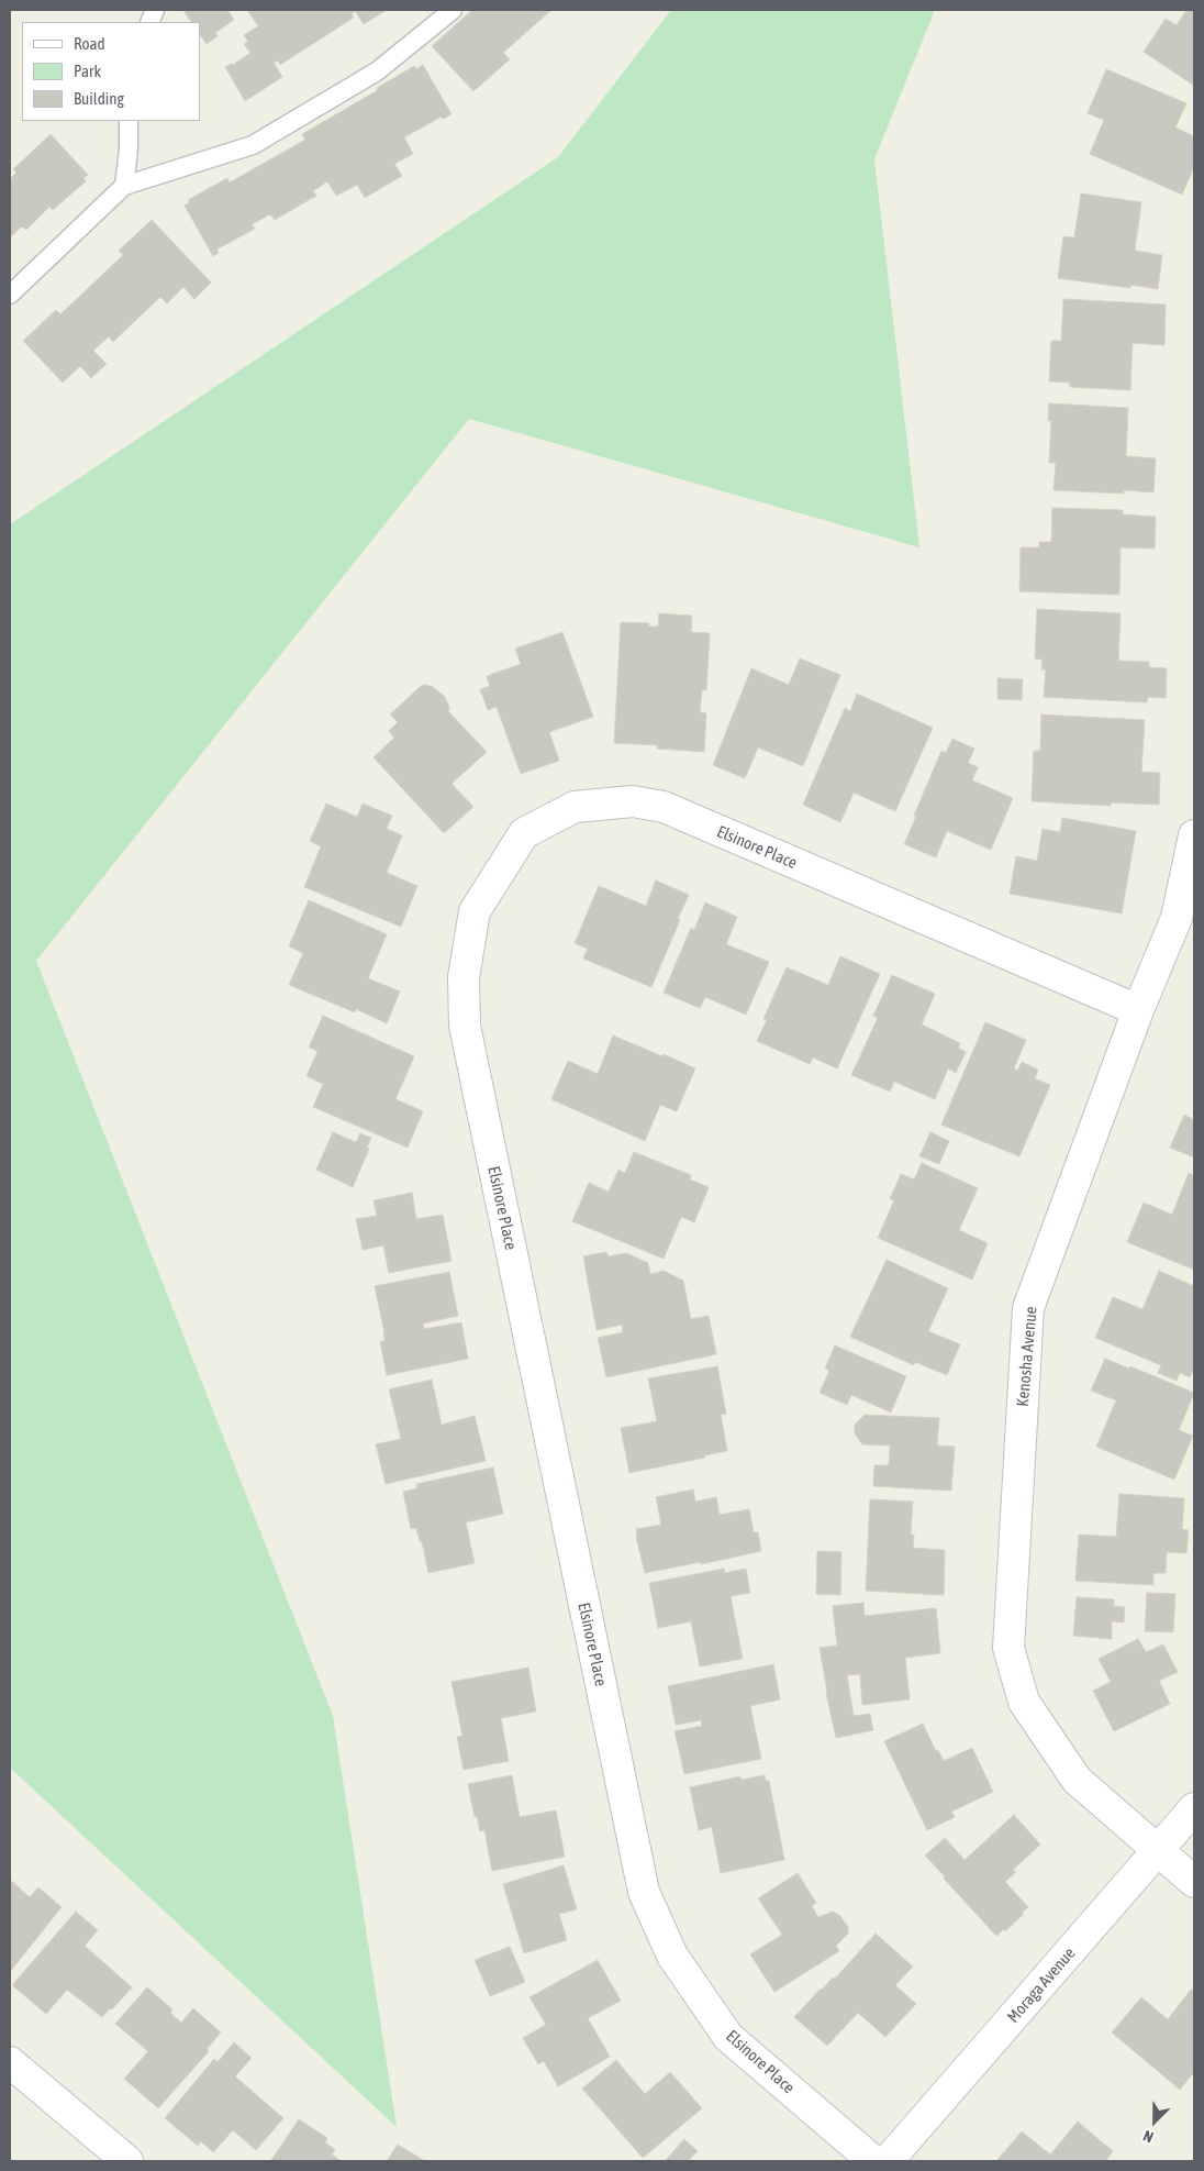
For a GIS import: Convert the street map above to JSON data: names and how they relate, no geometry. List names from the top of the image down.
{
  "streets": {
    "street": ["Elsinore Place", "Kenosha Avenue", "Moraga Avenue"]
  },
  "crossings": [
    ["Elsinore Place", "Kenosha Avenue"],
    ["Kenosha Avenue", "Moraga Avenue"]
  ],
  "legend": ["Road", "Park", "Building"],
  "north": "bottom left"
}
